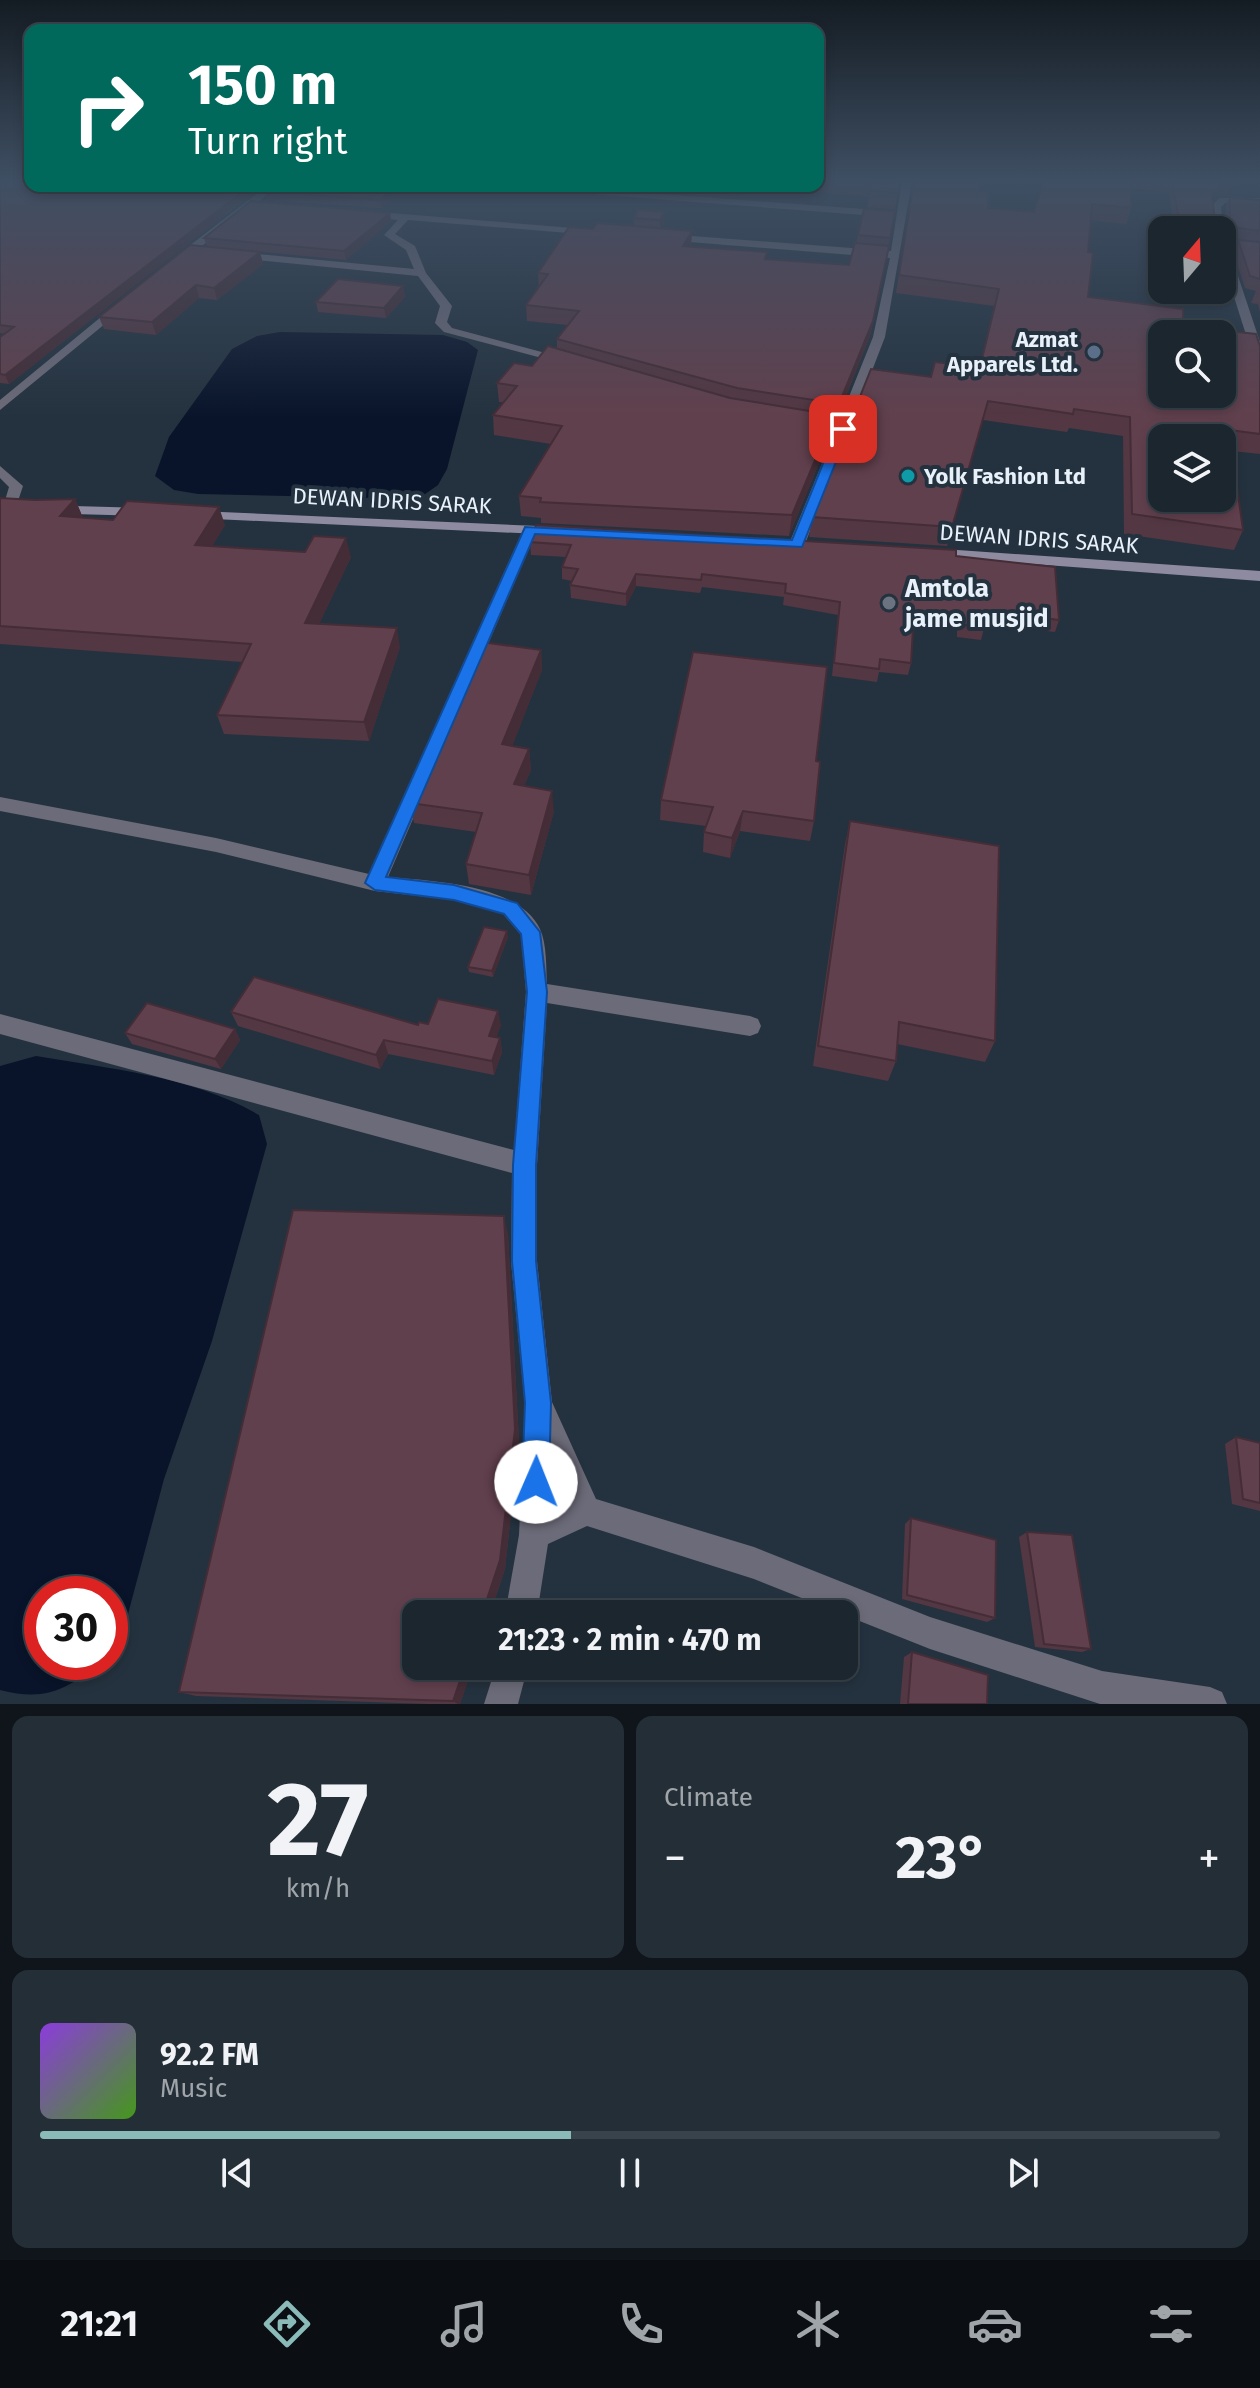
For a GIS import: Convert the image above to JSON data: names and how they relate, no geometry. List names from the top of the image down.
{
  "streets": {
    "main road": ["DEWAN IDRIS SARAK"]
  },
  "places": ["Azmat Apparels Ltd.", "Yolk Fashion Ltd", "Amtola jame musjid"],
  "north": "top",
  "page": {
    "turn": ["150 m", "Turn right"],
    "limit": "30",
    "trip": "21:23 · 2 min · 470 m",
    "tile": [
      ["27", "km/h"],
      "Climate"
    ],
    "heat": ["−", "23°", "+"],
    "song": ["92.2 FM", "Music"],
    "tabs": "21:21"
  }
}
